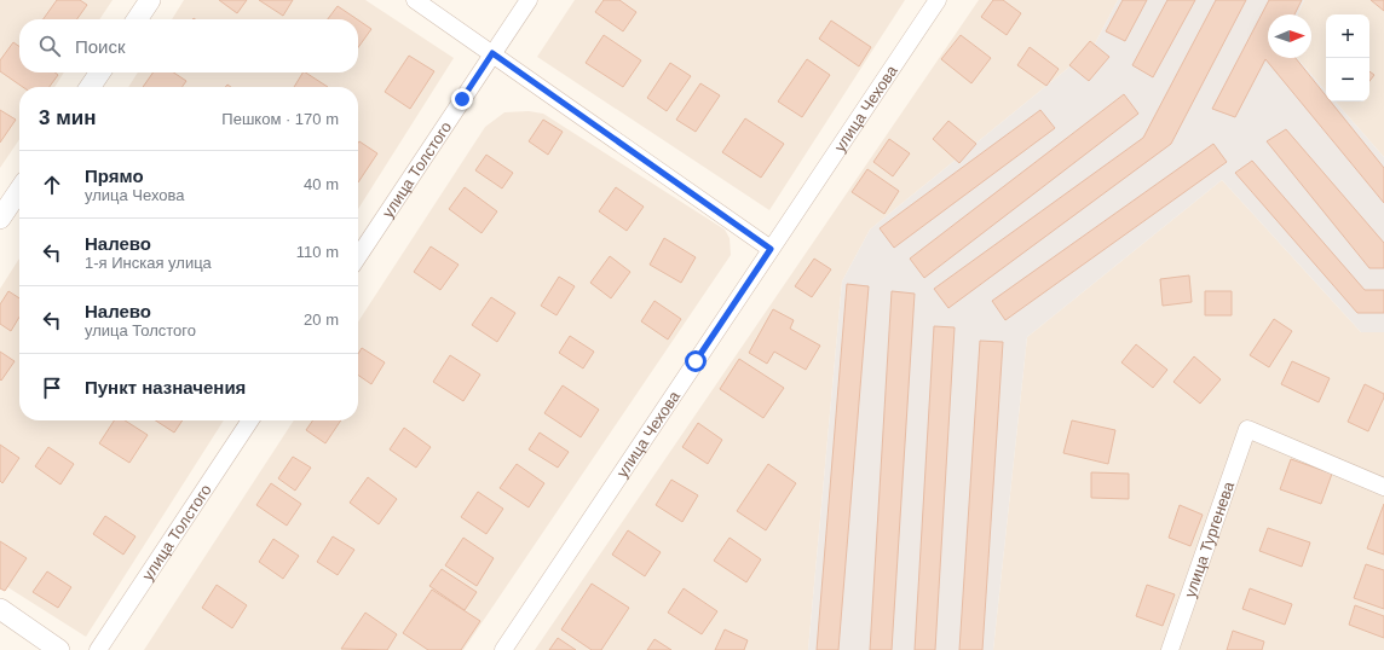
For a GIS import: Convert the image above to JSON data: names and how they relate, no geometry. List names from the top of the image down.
{
  "streets": {
    "street": ["улица Чехова", "улица Толстого", "улица Тургенева"]
  },
  "north": "right",
  "page": {
    "map_buttons": ["+", "−"],
    "search": "Поиск",
    "heading": ["3 мин", "Пешком · 170 m"],
    "list": [
      ["Прямо", "улица Чехова", "40 m"],
      ["Налево", "1-я Инская улица", "110 m"],
      ["Налево", "улица Толстого", "20 m"],
      "Пункт назначения"
    ]
  }
}
